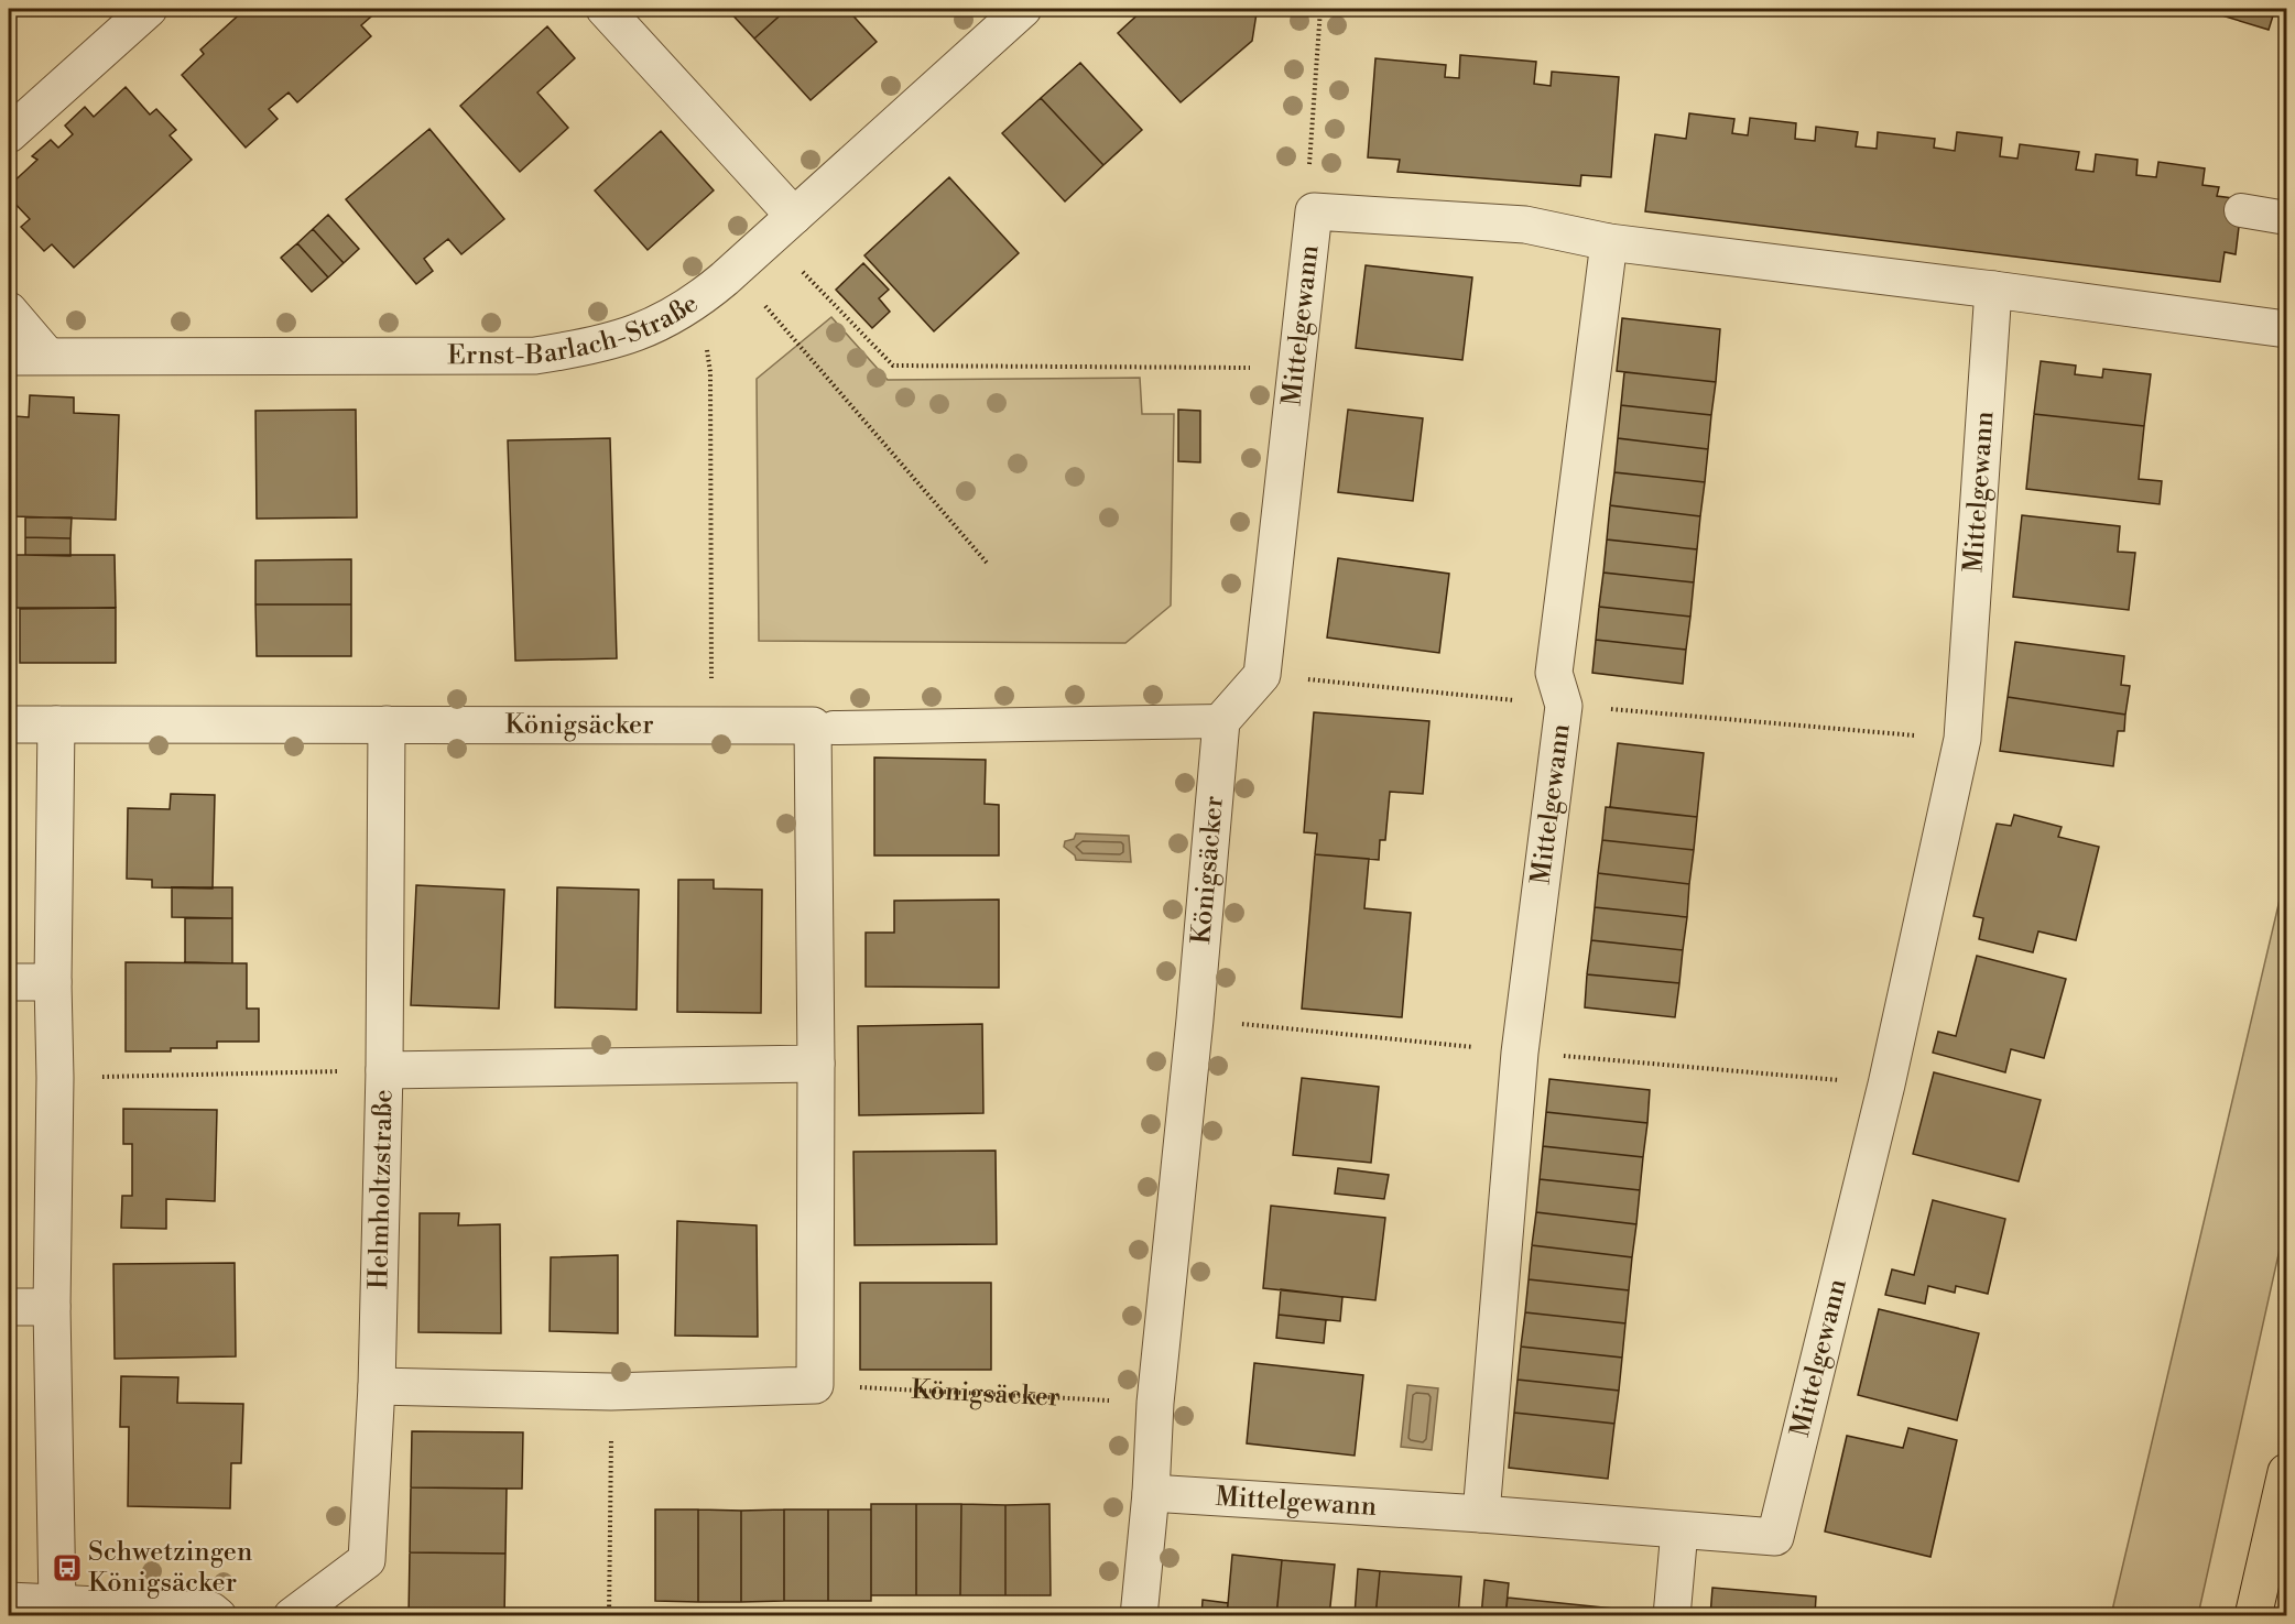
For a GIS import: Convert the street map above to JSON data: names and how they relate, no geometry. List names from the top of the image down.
{
  "streets": {
    "street": [
      "Ernst-Barlach-Straße",
      "Mittelgewann",
      "Königsäcker",
      "Helmholtzstraße"
    ]
  },
  "crossings": [
    ["Mittelgewann", "Königsäcker"],
    ["Königsäcker", "Helmholtzstraße"]
  ],
  "places": {
    "bus stop": ["Schwetzingen Königsäcker"]
  }
}
